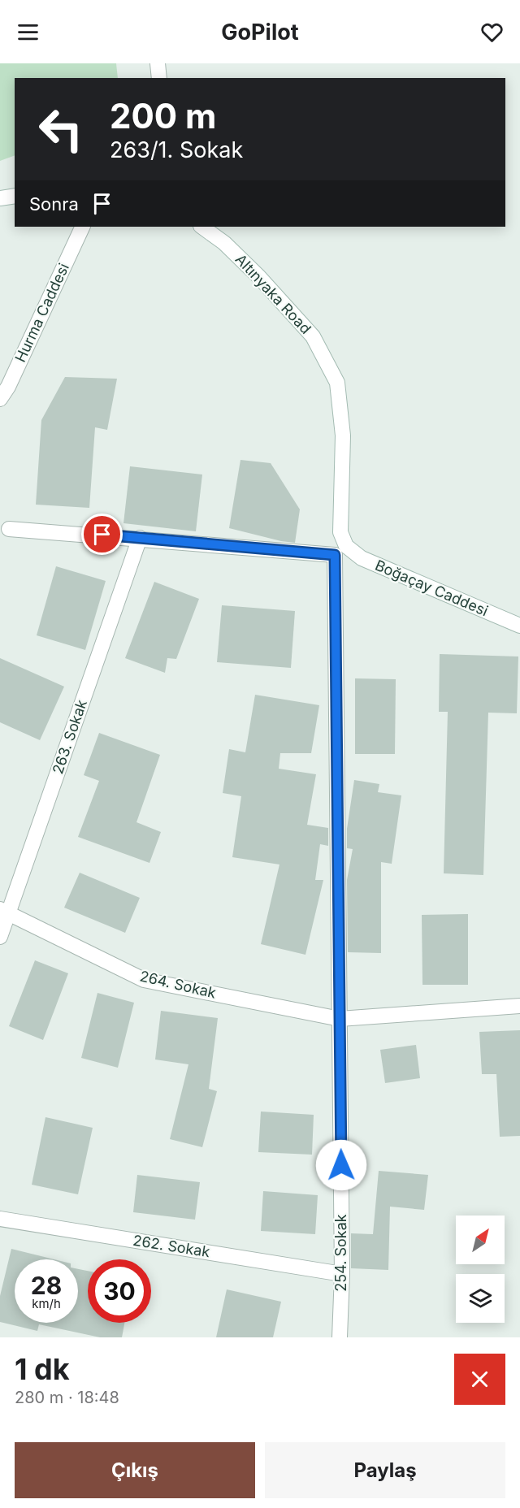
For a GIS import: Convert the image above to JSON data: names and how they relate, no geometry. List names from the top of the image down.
{
  "streets": {
    "street": [
      "Altınyaka Road",
      "Hurma Caddesi",
      "Boğaçay Caddesi",
      "263. Sokak",
      "264. Sokak",
      "262. Sokak",
      "254. Sokak"
    ]
  },
  "crossings": [
    ["Altınyaka Road", "Boğaçay Caddesi"],
    ["Altınyaka Road", "254. Sokak"],
    ["Boğaçay Caddesi", "254. Sokak"],
    ["263. Sokak", "264. Sokak"],
    ["264. Sokak", "254. Sokak"],
    ["262. Sokak", "254. Sokak"]
  ],
  "north": "top right",
  "page": {
    "header": "GoPilot",
    "turn": ["200 m", "263/1. Sokak"],
    "then": "Sonra",
    "speed": "28 km/h",
    "limit": "30",
    "heading": ["1 dk", "280 m · 18:48"],
    "buttons": ["Çıkış", "Paylaş"]
  }
}
